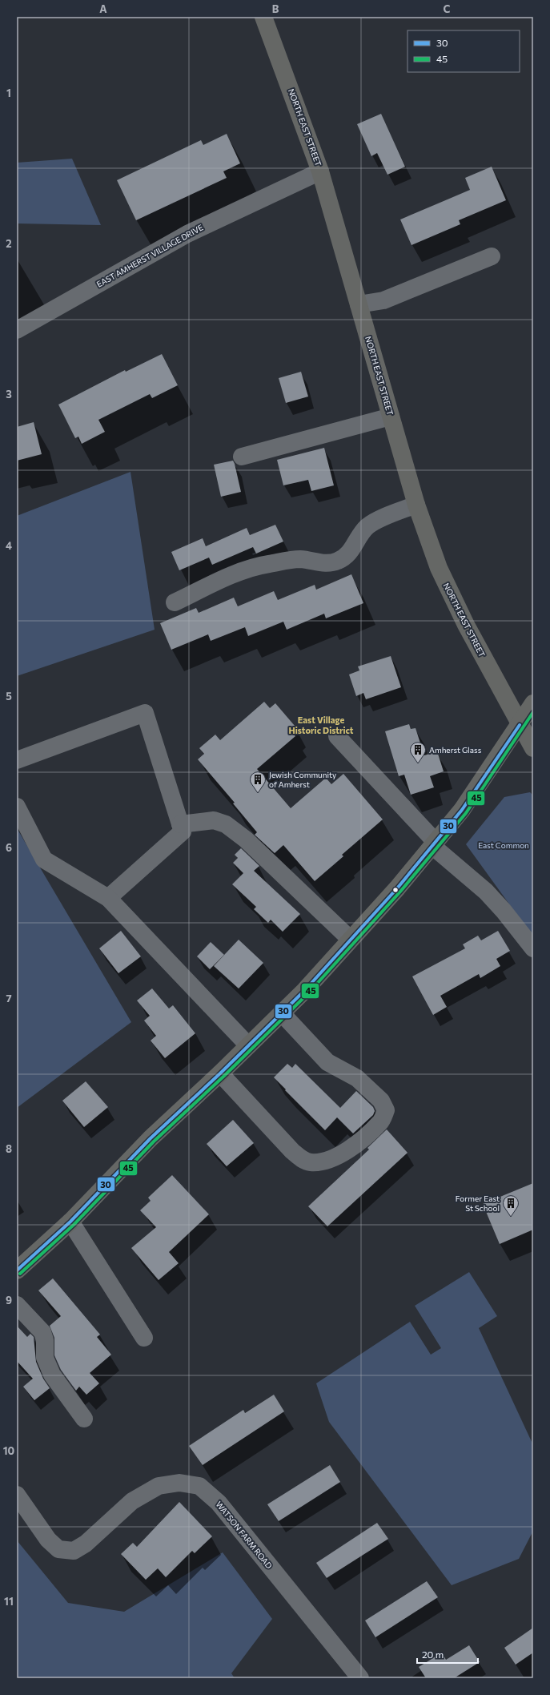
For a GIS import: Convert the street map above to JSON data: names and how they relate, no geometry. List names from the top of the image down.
{
  "streets": {
    "main road": ["NORTH EAST STREET"],
    "street": ["EAST AMHERST VILLAGE DRIVE", "WATSON FARM ROAD"]
  },
  "crossings": [
    ["NORTH EAST STREET", "EAST AMHERST VILLAGE DRIVE"]
  ],
  "districts": ["East Village Historic District"],
  "parks": ["East Common"],
  "places": {
    "building": ["Amherst Glass", "Jewish Community of Amherst", "Former East St School"]
  },
  "lines": ["transit line 45", "transit line 30"],
  "legend": ["30", "45"],
  "scale_bar": "20 m",
  "grid": {
    "columns": ["A", "B", "C"],
    "rows": [
      "1",
      "2",
      "3",
      "4",
      "5",
      "6",
      "7",
      "8",
      "9",
      "10",
      "11"
    ]
  }
}
